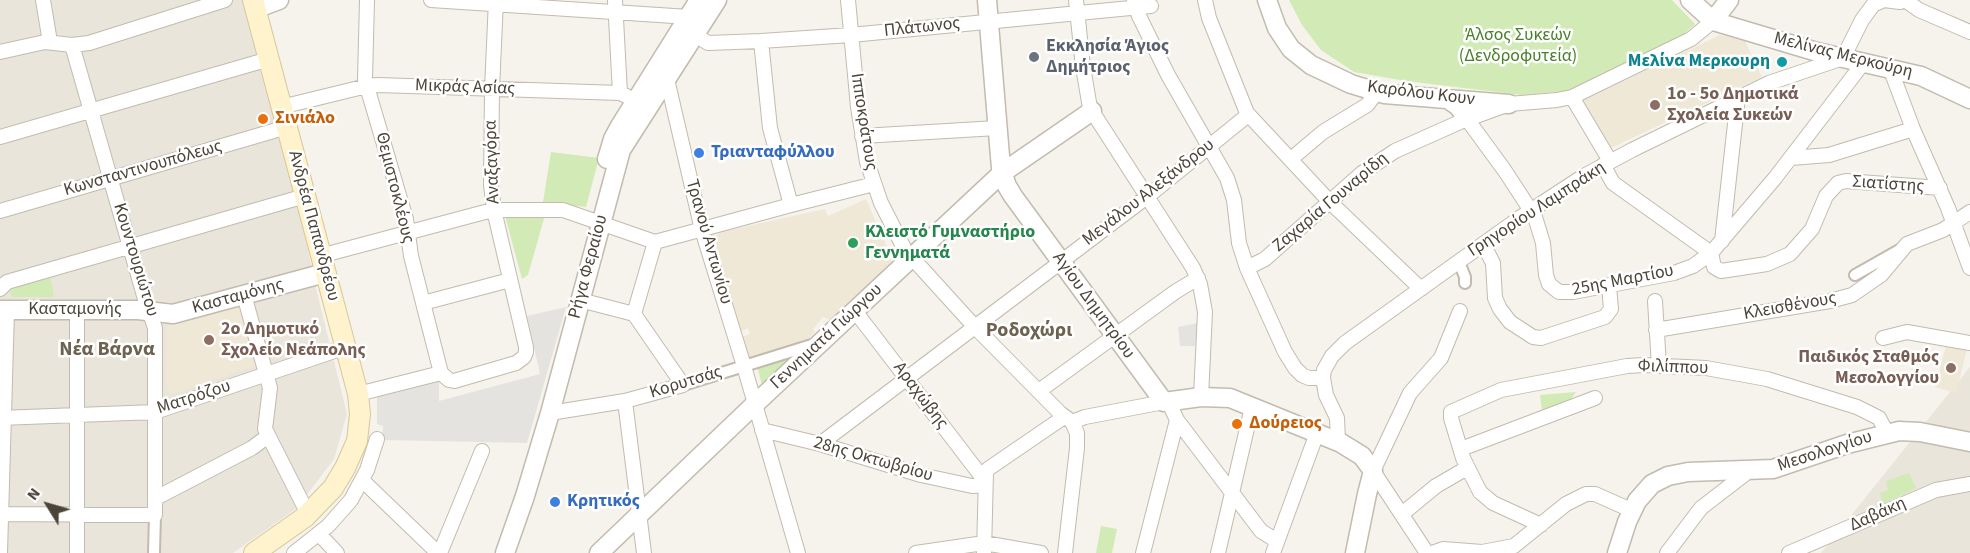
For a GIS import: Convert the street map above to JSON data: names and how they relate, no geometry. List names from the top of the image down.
{
  "streets": {
    "main road": ["Ανδρέα Παπανδρέου"],
    "street": [
      "Πλάτωνος",
      "Μελίνας Μερκούρη",
      "Μικράς Ασίας",
      "Καρόλου Κουν",
      "Ιπποκράτους",
      "Αναξαγόρα",
      "Κωνσταντινουπόλεως",
      "Σιατίστης",
      "Θεμιστοκλέους",
      "Μεγάλου Αλεξάνδρου",
      "Ζαχαρία Γουναρίδη",
      "Γρηγορίου Λαμπράκη",
      "Τρανού Αντωνίου",
      "Κουντουριώτου",
      "Ρήγα Φεραίου",
      "25ης Μαρτίου",
      "Κασταμόνης",
      "Αγίου Δημητρίου",
      "Κλεισθένους",
      "Κασταμονής",
      "Γεννηματά Γιώργου",
      "Φιλίππου",
      "Κορυτσάς",
      "Αραχώβης",
      "Ματρόζου",
      "Μεσολογγίου",
      "28ης Οκτωβρίου",
      "Δαβάκη"
    ]
  },
  "crossings": [
    ["Πλάτωνος", "Ιπποκράτους"],
    ["Πλάτωνος", "Ρήγα Φεραίου"],
    ["Πλάτωνος", "Αγίου Δημητρίου"],
    ["Μελίνας Μερκούρη", "Ζαχαρία Γουναρίδη"],
    ["Μελίνας Μερκούρη", "Γρηγορίου Λαμπράκη"],
    ["Μελίνας Μερκούρη", "25ης Μαρτίου"],
    ["Μικράς Ασίας", "Αναξαγόρα"],
    ["Μικράς Ασίας", "Θεμιστοκλέους"],
    ["Μικράς Ασίας", "Ανδρέα Παπανδρέου"],
    ["Μικράς Ασίας", "Ρήγα Φεραίου"],
    ["Καρόλου Κουν", "Ζαχαρία Γουναρίδη"],
    ["Ιπποκράτους", "Μεγάλου Αλεξάνδρου"],
    ["Ιπποκράτους", "Γεννηματά Γιώργου"],
    ["Αναξαγόρα", "Θεμιστοκλέους"],
    ["Κωνσταντινουπόλεως", "Ανδρέα Παπανδρέου"],
    ["Κωνσταντινουπόλεως", "Κουντουριώτου"],
    ["Σιατίστης", "25ης Μαρτίου"],
    ["Μεγάλου Αλεξάνδρου", "Αγίου Δημητρίου"],
    ["Μεγάλου Αλεξάνδρου", "Αραχώβης"],
    ["Μεγάλου Αλεξάνδρου", "28ης Οκτωβρίου"],
    ["Ζαχαρία Γουναρίδη", "25ης Μαρτίου"],
    ["Γρηγορίου Λαμπράκη", "25ης Μαρτίου"],
    ["Ανδρέα Παπανδρέου", "Κασταμόνης"],
    ["Ανδρέα Παπανδρέου", "Ματρόζου"],
    ["Τρανού Αντωνίου", "Ρήγα Φεραίου"],
    ["Τρανού Αντωνίου", "Γεννηματά Γιώργου"],
    ["Τρανού Αντωνίου", "Κορυτσάς"],
    ["Τρανού Αντωνίου", "28ης Οκτωβρίου"],
    ["Κουντουριώτου", "Κασταμόνης"],
    ["Κουντουριώτου", "Κασταμονής"],
    ["Κουντουριώτου", "Ματρόζου"],
    ["Ρήγα Φεραίου", "Κορυτσάς"],
    ["Κασταμόνης", "Κασταμονής"],
    ["Αγίου Δημητρίου", "Γεννηματά Γιώργου"],
    ["Γεννηματά Γιώργου", "Κορυτσάς"],
    ["Γεννηματά Γιώργου", "Αραχώβης"],
    ["Φιλίππου", "Μεσολογγίου"],
    ["Αραχώβης", "28ης Οκτωβρίου"]
  ],
  "districts": ["Ροδοχώρι", "Νέα Βάρνα"],
  "parks": ["Άλσος Συκεών (Δενδροφυτεία)"],
  "places": [
    "Εκκλησία Άγιος Δημήτριος",
    "Μελίνα Μερκουρη",
    "1ο - 5ο Δημοτικά Σχολεία Συκεών",
    "Σινιάλο",
    "Τριανταφύλλου",
    "Κλειστό Γυμναστήριο Γεννηματά",
    "2ο Δημοτικό Σχολείο Νεάπολης",
    "Παιδικός Σταθμός Μεσολογγίου",
    "Δούρειος",
    "Κρητικός"
  ],
  "north": "top left"
}
